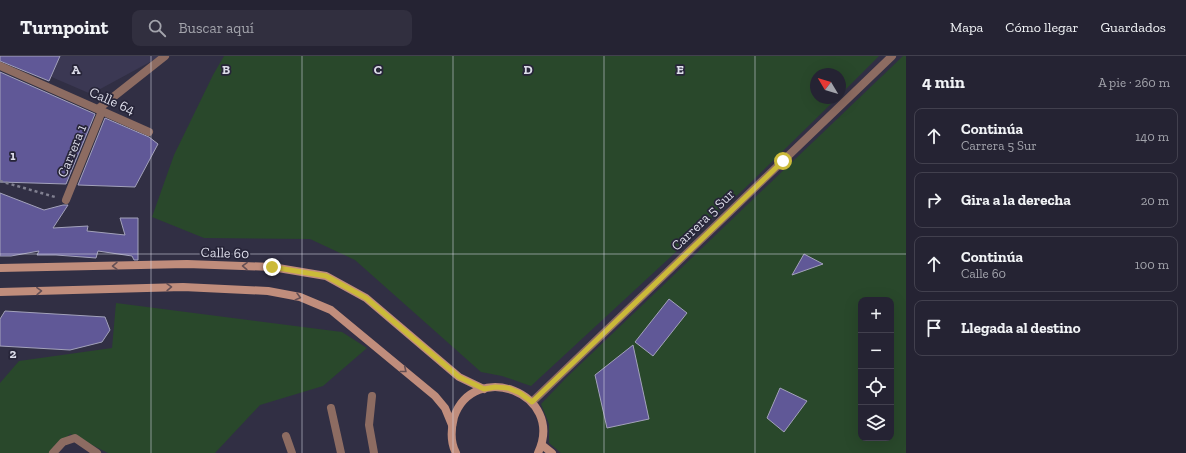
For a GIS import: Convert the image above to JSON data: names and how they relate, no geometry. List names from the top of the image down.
{
  "streets": {
    "main road": ["Calle 60"],
    "street": ["Calle 64", "Carrera 1", "Carrera 5 Sur"]
  },
  "crossings": [
    ["Calle 64", "Carrera 1"]
  ],
  "north": "top left",
  "page": {
    "header": "Turnpoint",
    "search": "Buscar aquí",
    "nav": ["Mapa", "Cómo llegar", "Guardados"],
    "heading": ["4 min", "A pie · 260 m"],
    "list": [
      ["Continúa", "Carrera 5 Sur", "140 m"],
      ["Gira a la derecha", "20 m"],
      ["Continúa", "Calle 60", "100 m"],
      "Llegada al destino"
    ],
    "map_buttons": ["+", "−"]
  },
  "grid": {
    "columns": [
      "A",
      "B",
      "C",
      "D",
      "E"
    ],
    "rows": ["1", "2"]
  }
}
